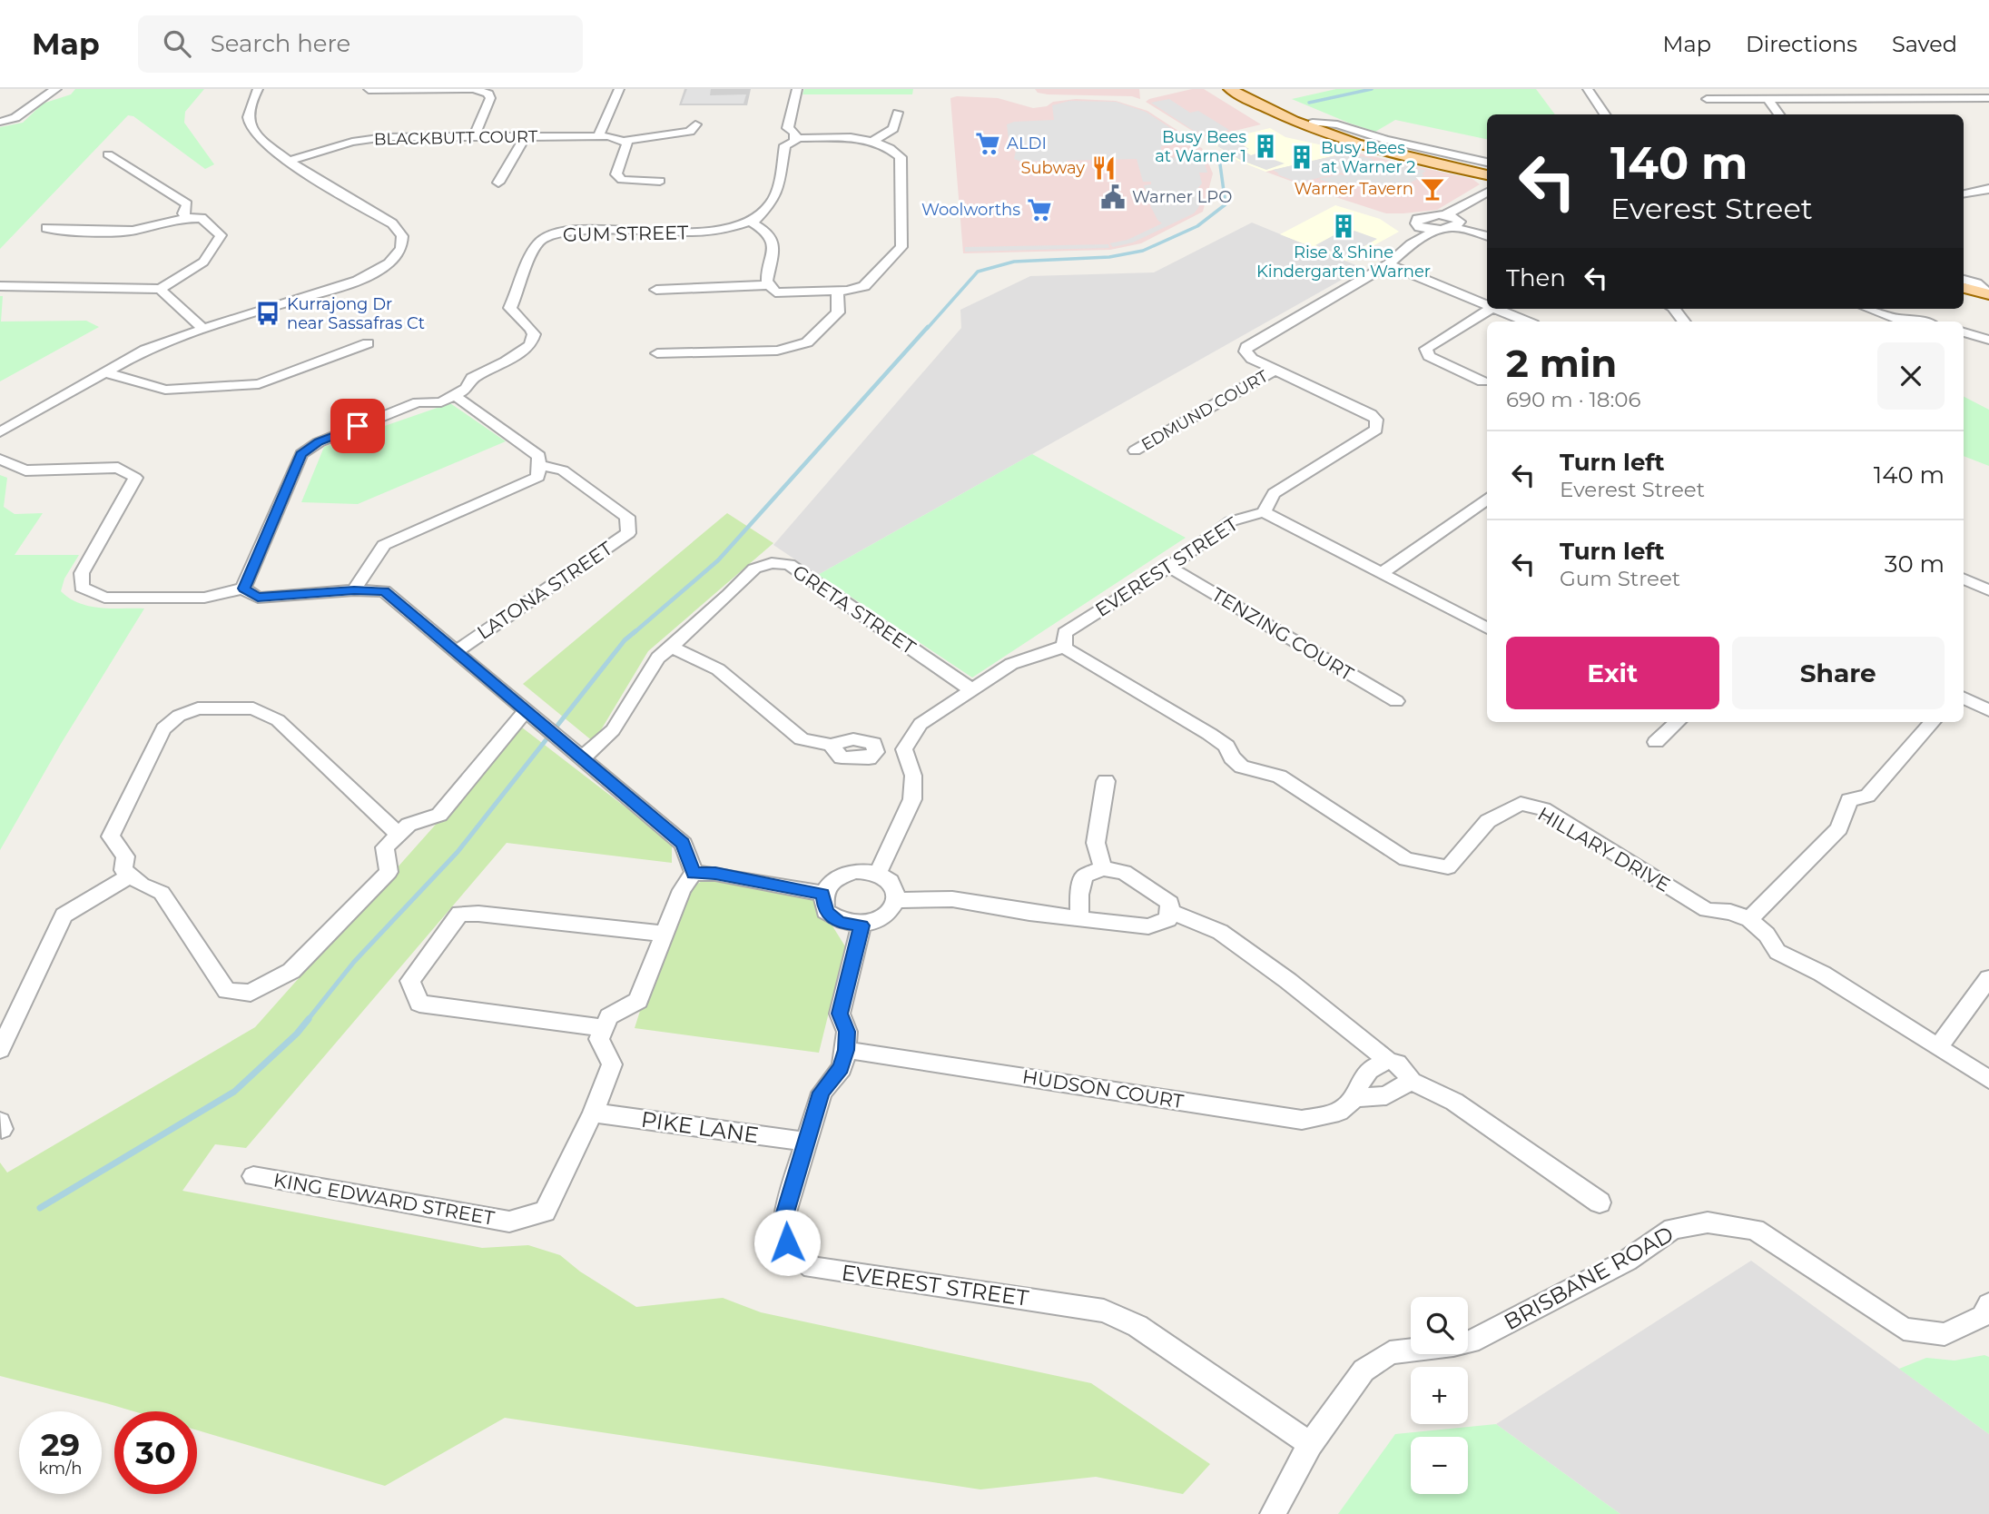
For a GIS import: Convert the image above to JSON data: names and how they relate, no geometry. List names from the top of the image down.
{
  "streets": {
    "street": [
      "BLACKBUTT COURT",
      "GUM STREET",
      "EDMUND COURT",
      "EVEREST STREET",
      "LATONA STREET",
      "GRETA STREET",
      "TENZING COURT",
      "HILLARY DRIVE",
      "HUDSON COURT",
      "PIKE LANE",
      "KING EDWARD STREET",
      "BRISBANE ROAD"
    ]
  },
  "crossings": [
    ["EVEREST STREET", "TENZING COURT"],
    ["EVEREST STREET", "HILLARY DRIVE"],
    ["EVEREST STREET", "HUDSON COURT"],
    ["EVEREST STREET", "PIKE LANE"],
    ["EVEREST STREET", "BRISBANE ROAD"],
    ["PIKE LANE", "KING EDWARD STREET"]
  ],
  "places": {
    "supermarket": ["ALDI", "Woolworths"],
    "building": ["Busy Bees at Warner 1", "Busy Bees at Warner 2", "Rise & Shine Kindergarten Warner"],
    "restaurant": ["Subway"],
    "bar": ["Warner Tavern"],
    "public building": ["Warner LPO"],
    "bus stop": ["Kurrajong Dr near Sassafras Ct"]
  },
  "page": {
    "header": "Map",
    "search": "Search here",
    "nav": ["Map", "Directions", "Saved"],
    "turn": ["140 m", "Everest Street"],
    "then": "Then",
    "heading": ["2 min", "690 m · 18:06"],
    "list": [
      {
        "name": "Turn left",
        "note": "Everest Street",
        "value": "140 m"
      },
      {
        "name": "Turn left",
        "note": "Gum Street",
        "value": "30 m"
      }
    ],
    "buttons": ["Exit", "Share"],
    "map_buttons": ["+", "−"],
    "speed": "29 km/h",
    "limit": "30"
  }
}
